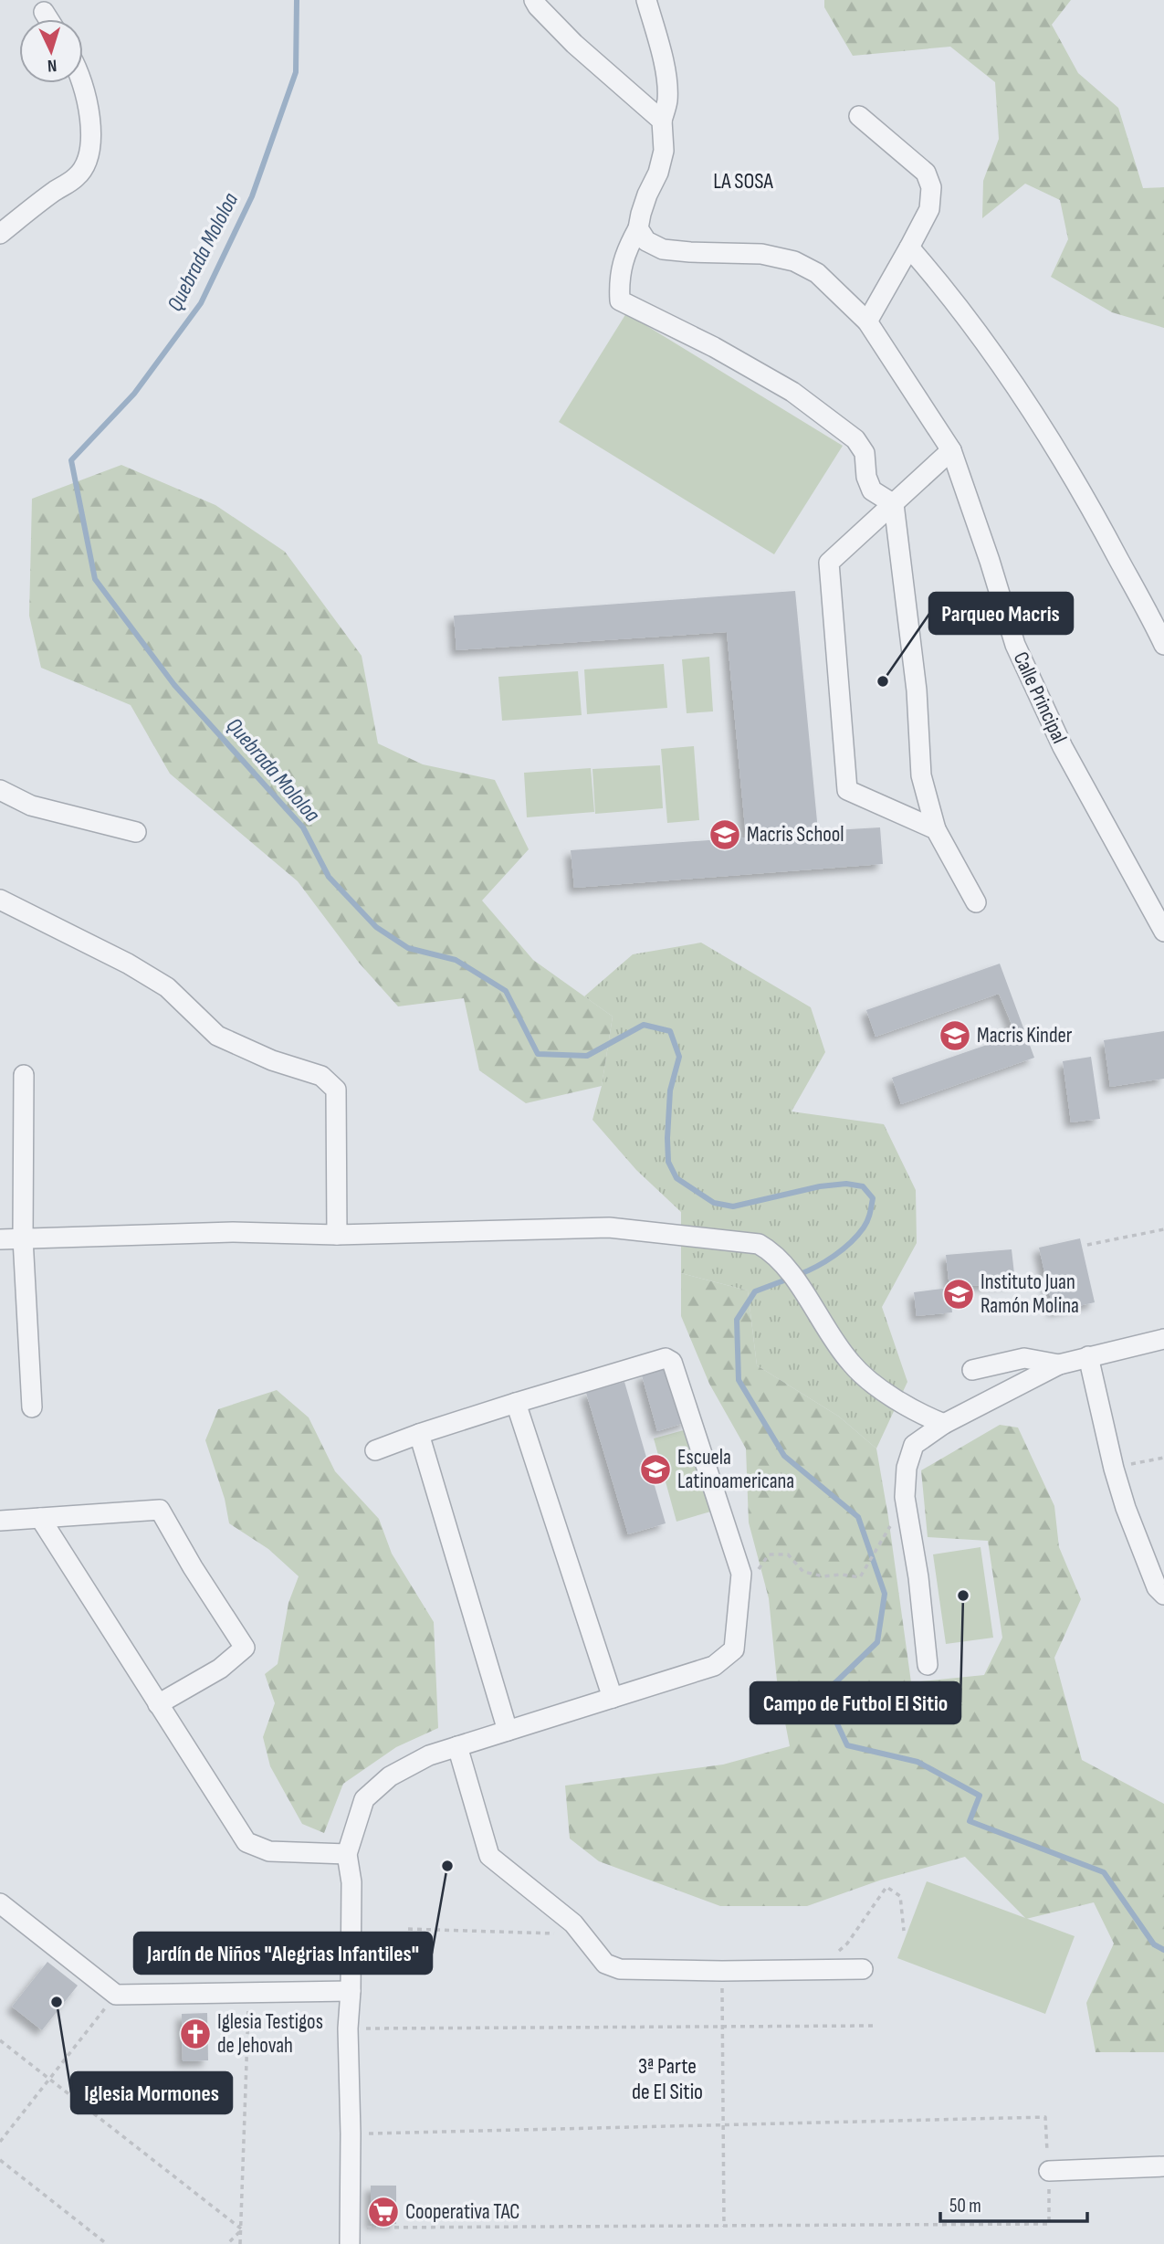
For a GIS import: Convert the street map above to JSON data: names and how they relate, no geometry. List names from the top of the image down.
{
  "streets": {
    "street": ["Calle Principal"]
  },
  "districts": ["LA SOSA", "3ª Parte de El Sitio"],
  "water": ["Quebrada Mololoa"],
  "places": {
    "other": [
      "Parqueo Macris",
      "Campo de Futbol El Sitio",
      "Jardín de Niños \"Alegrias Infantiles\"",
      "Iglesia Mormones"
    ],
    "school or university": [
      "Macris School",
      "Macris Kinder",
      "Instituto Juan Ramón Molina",
      "Escuela Latinoamericana"
    ],
    "church": ["Iglesia Testigos de Jehovah"],
    "supermarket": ["Cooperativa TAC"]
  },
  "scale_bar": "50 m",
  "north": "bottom"
}
